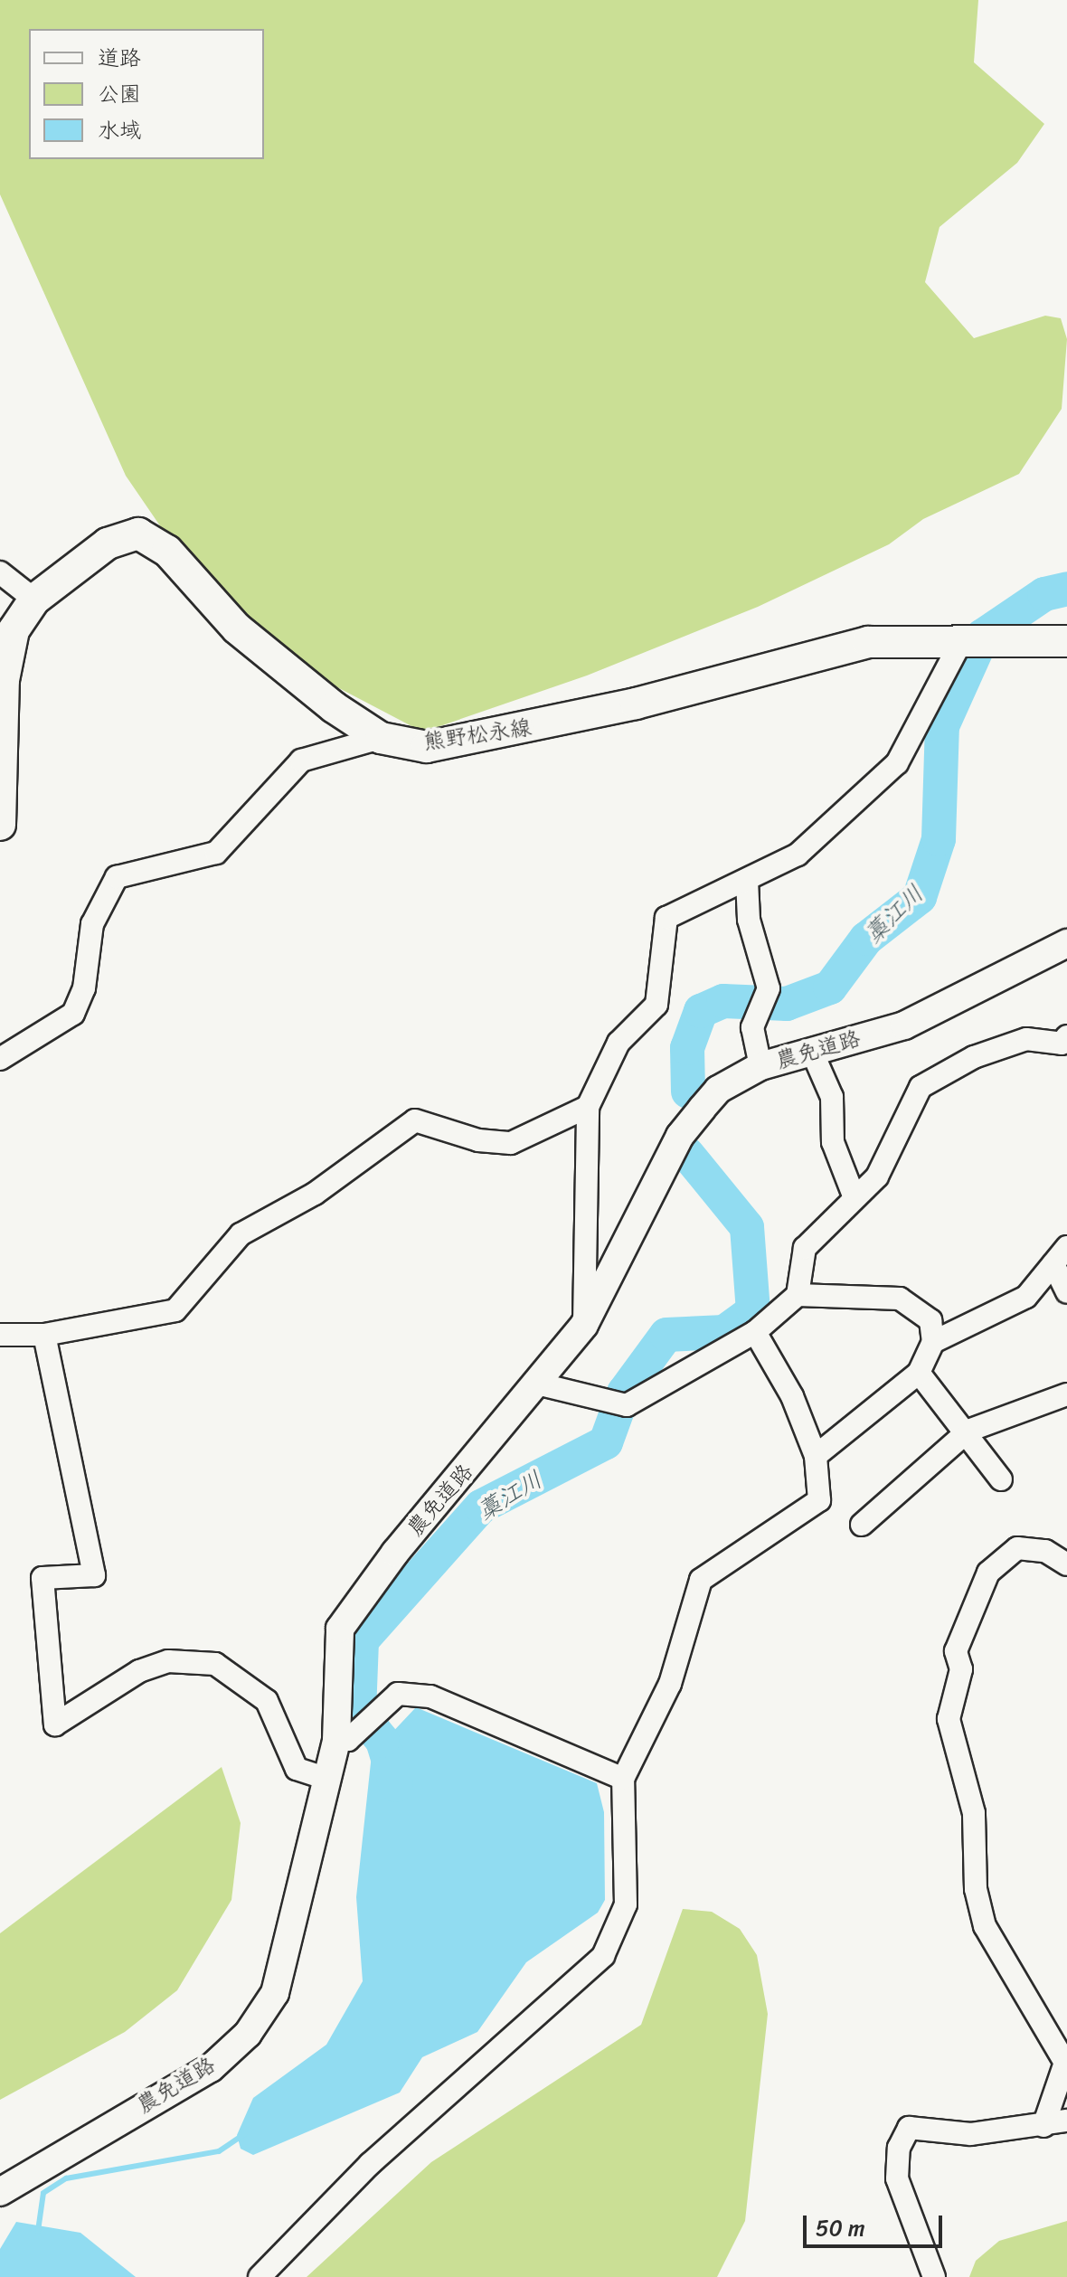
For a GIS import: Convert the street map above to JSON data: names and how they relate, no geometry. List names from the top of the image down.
{
  "streets": {
    "main road": ["熊野松永線"],
    "street": ["農免道路"]
  },
  "water": ["藁江川"],
  "legend": ["道路", "公園", "水域"],
  "scale_bar": "50 m"
}
